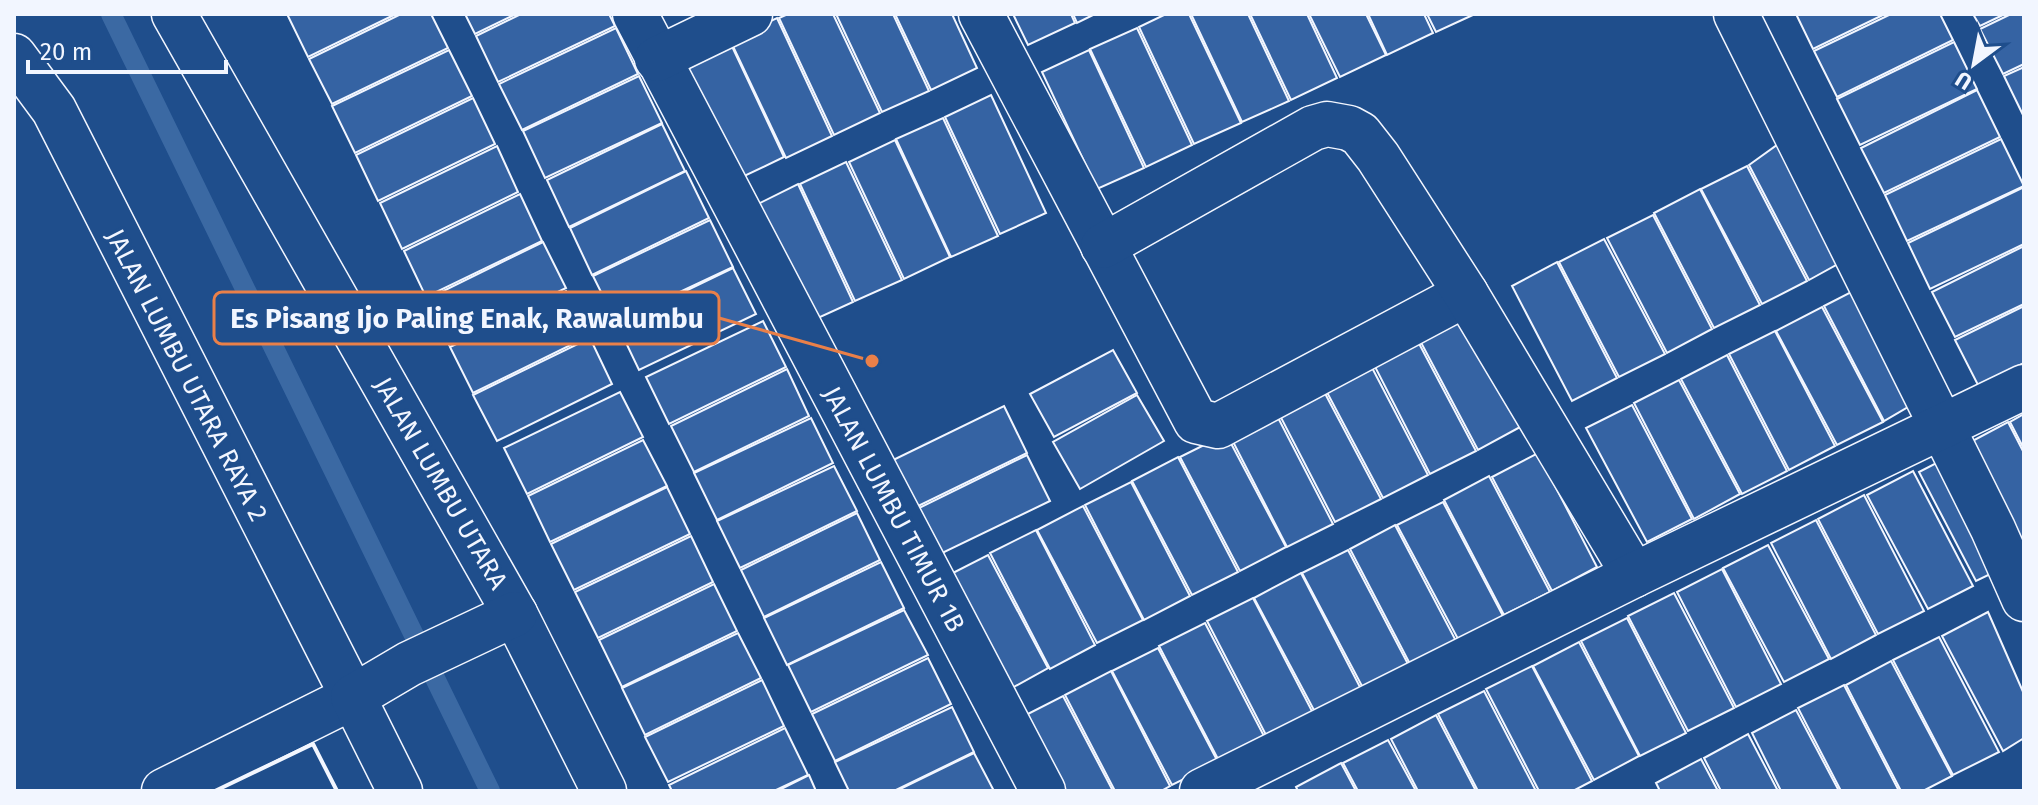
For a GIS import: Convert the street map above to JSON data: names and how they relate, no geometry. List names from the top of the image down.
{
  "streets": {
    "street": ["JALAN LUMBU UTARA RAYA 2", "JALAN LUMBU UTARA", "JALAN LUMBU TIMUR 1B"]
  },
  "places": ["Es Pisang Ijo Paling Enak, Rawalumbu"],
  "scale_bar": "20 m",
  "north": "bottom left"
}
